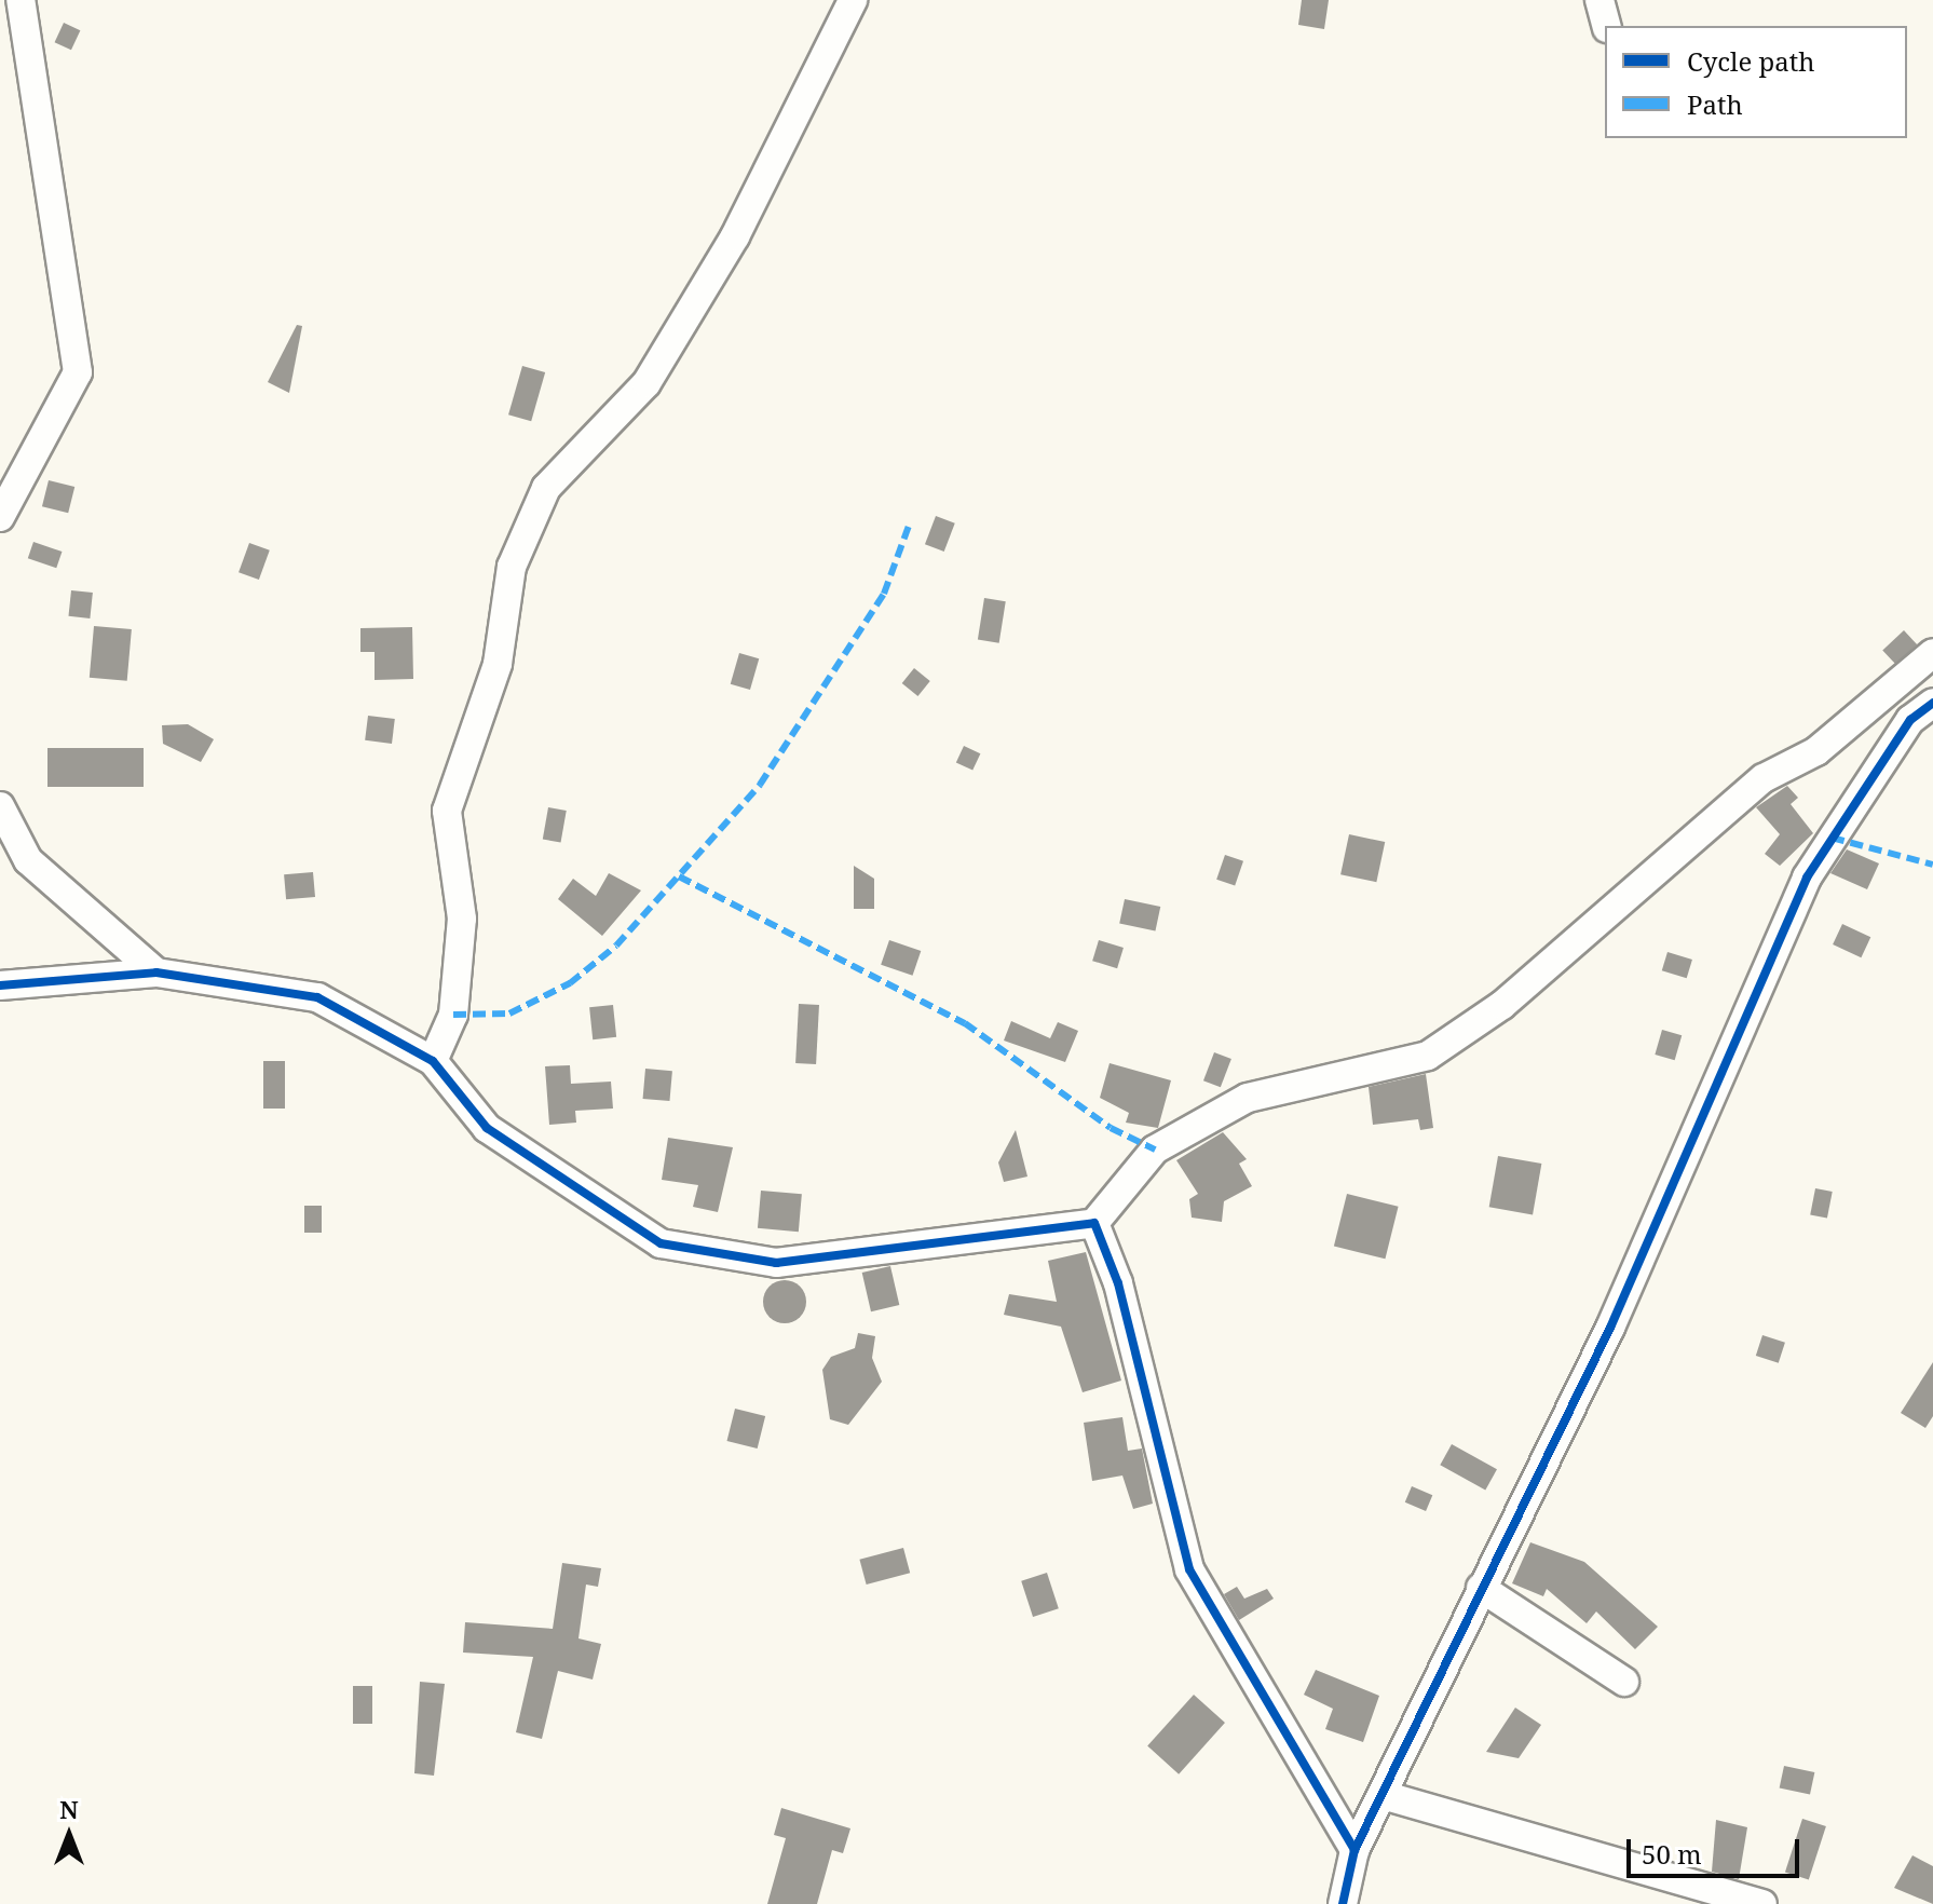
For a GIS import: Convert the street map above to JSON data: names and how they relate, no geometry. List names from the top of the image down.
{
  "legend": ["Cycle path", "Path"],
  "scale_bar": "50 m",
  "north": "top"
}
